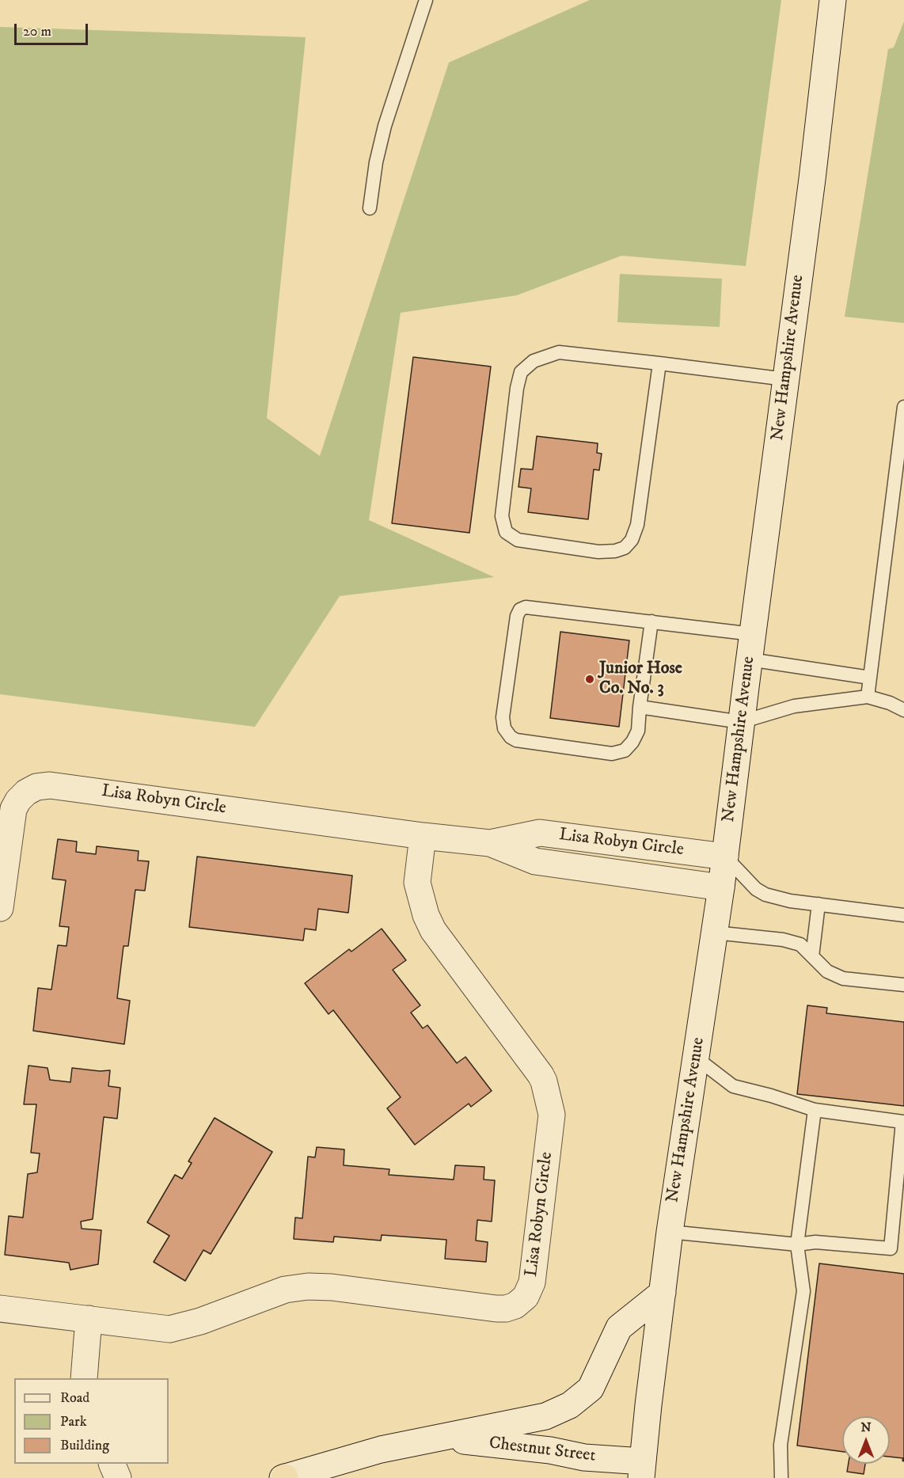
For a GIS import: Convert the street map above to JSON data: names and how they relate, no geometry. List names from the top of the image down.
{
  "streets": {
    "street": ["New Hampshire Avenue", "Lisa Robyn Circle", "Chestnut Street"]
  },
  "crossings": [
    ["New Hampshire Avenue", "Lisa Robyn Circle"],
    ["New Hampshire Avenue", "Chestnut Street"]
  ],
  "places": ["Junior Hose Co. No. 3"],
  "legend": ["Road", "Park", "Building"],
  "scale_bar": "20 m",
  "north": "top"
}
